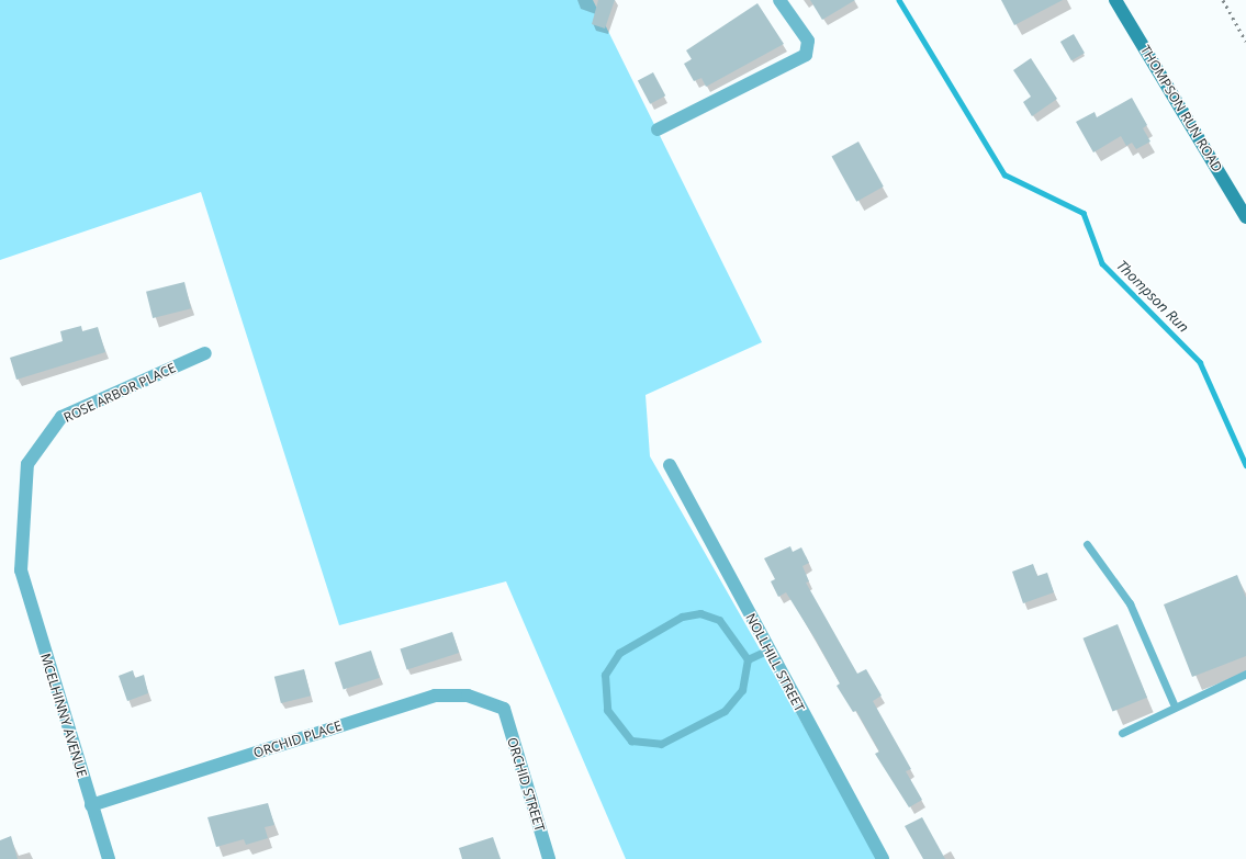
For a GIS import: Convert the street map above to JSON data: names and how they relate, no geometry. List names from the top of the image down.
{
  "streets": {
    "street": [
      "THOMPSON RUN ROAD",
      "ROSE ARBOR PLACE",
      "NOLLHILL STREET",
      "MCELHINNY AVENUE",
      "ORCHID PLACE",
      "ORCHID STREET"
    ]
  },
  "crossings": [
    ["ROSE ARBOR PLACE", "MCELHINNY AVENUE"],
    ["MCELHINNY AVENUE", "ORCHID PLACE"],
    ["ORCHID PLACE", "ORCHID STREET"]
  ],
  "water": ["Thompson Run"]
}
